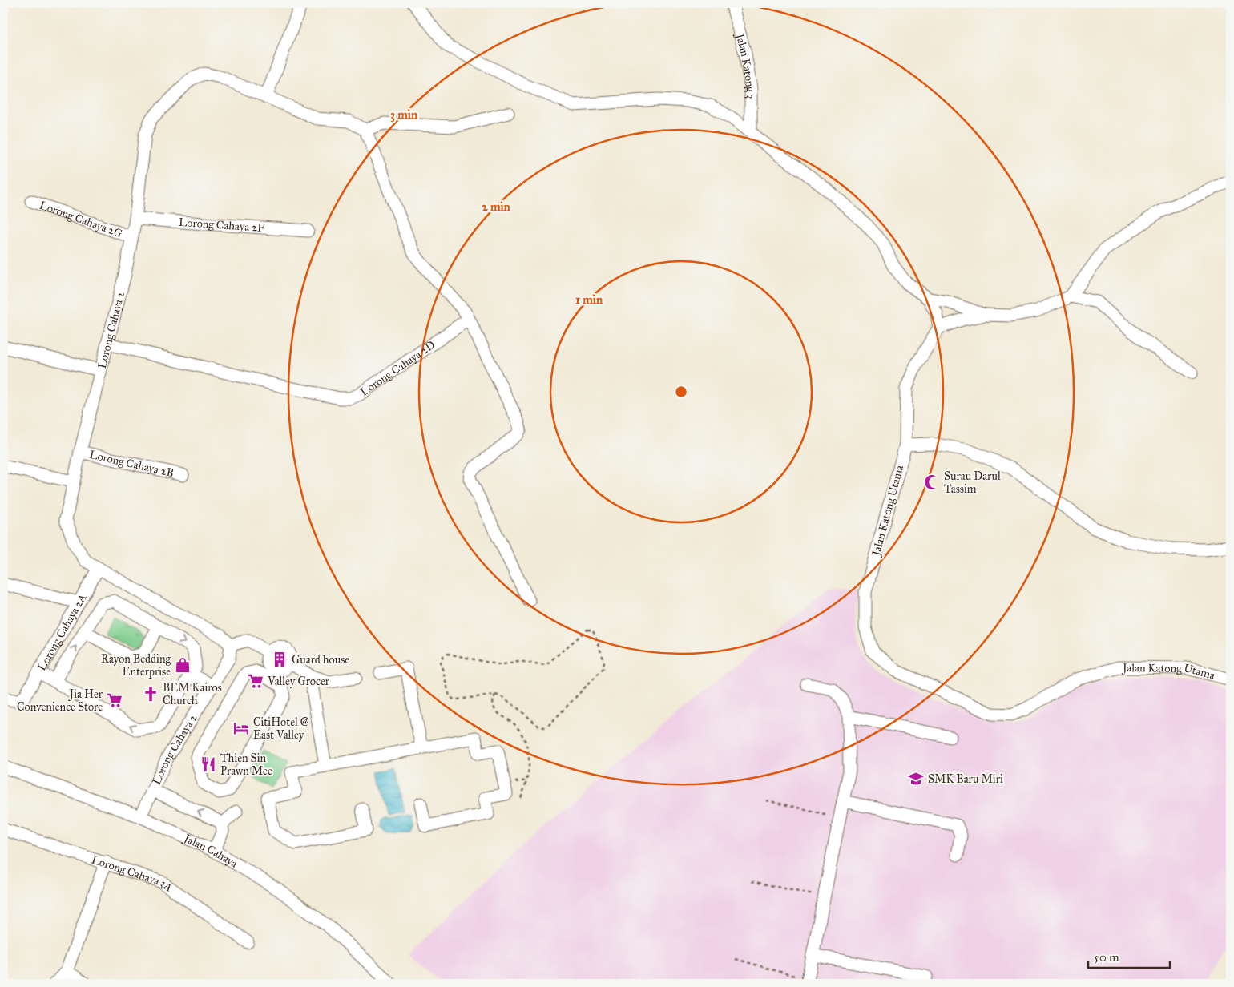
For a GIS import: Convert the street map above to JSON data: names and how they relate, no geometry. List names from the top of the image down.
{
  "streets": {
    "street": [
      "Jalan Katong 3",
      "Lorong Cahaya 2G",
      "Lorong Cahaya 2F",
      "Lorong Cahaya 2",
      "Lorong Cahaya 2D",
      "Lorong Cahaya 2B",
      "Jalan Katong Utama",
      "Lorong Cahaya 2A",
      "Jalan Cahaya",
      "Lorong Cahaya 3A"
    ]
  },
  "crossings": [
    ["Lorong Cahaya 2G", "Lorong Cahaya 2"],
    ["Lorong Cahaya 2F", "Lorong Cahaya 2"],
    ["Lorong Cahaya 2", "Lorong Cahaya 2D"],
    ["Lorong Cahaya 2", "Lorong Cahaya 2B"],
    ["Lorong Cahaya 2", "Lorong Cahaya 2A"],
    ["Lorong Cahaya 2", "Jalan Cahaya"]
  ],
  "places": {
    "mosque": ["Surau Darul Tassim"],
    "building": ["Guard house"],
    "shop": ["Rayon Bedding Enterprise"],
    "supermarket": ["Valley Grocer", "Jia Her Convenience Store"],
    "church": ["BEM Kairos Church"],
    "hotel": ["CitiHotel @ East Valley"],
    "restaurant": ["Thien Sin Prawn Mee"],
    "school or university": ["SMK Baru Miri"]
  },
  "scale_bar": "50 m",
  "rings": ["3 min", "2 min", "1 min"]
}
